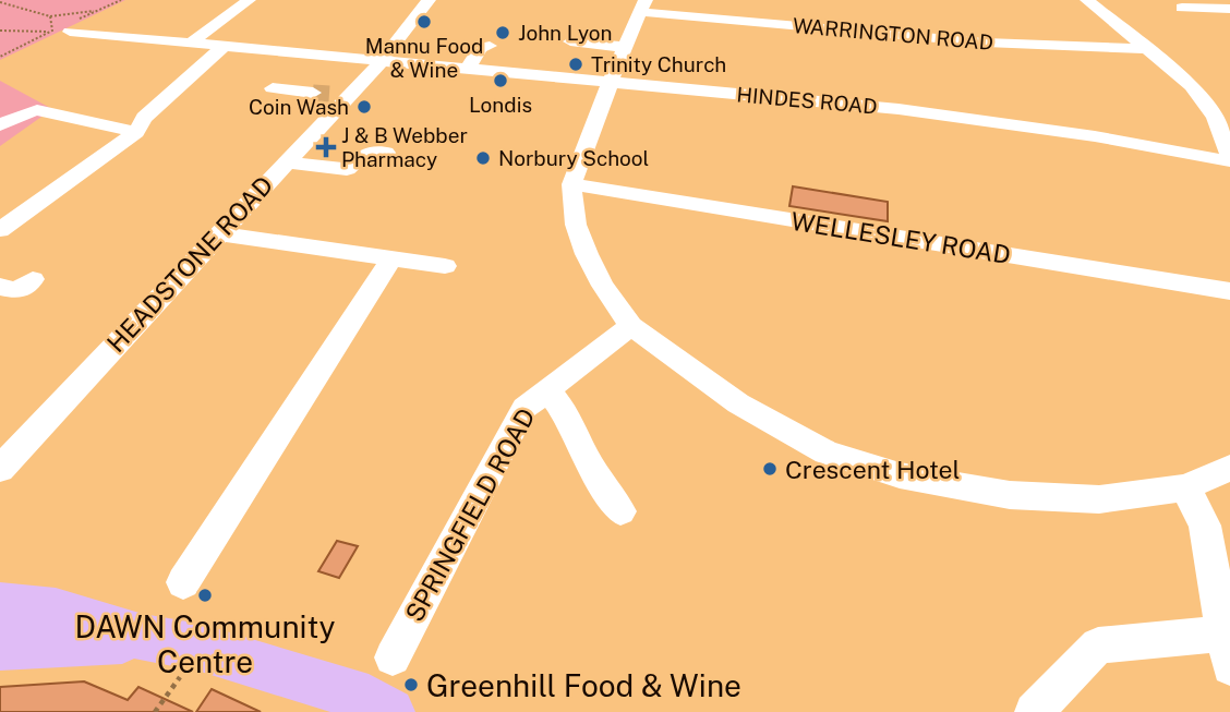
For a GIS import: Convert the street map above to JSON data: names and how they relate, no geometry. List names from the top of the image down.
{
  "streets": {
    "street": [
      "WARRINGTON ROAD",
      "HINDES ROAD",
      "WELLESLEY ROAD",
      "HEADSTONE ROAD",
      "SPRINGFIELD ROAD"
    ]
  },
  "crossings": [
    ["HINDES ROAD", "HEADSTONE ROAD"]
  ],
  "places": {
    "other": [
      "Mannu Food & Wine",
      "John Lyon",
      "Trinity Church",
      "Londis",
      "Coin Wash",
      "Norbury School",
      "Crescent Hotel",
      "DAWN Community Centre",
      "Greenhill Food & Wine"
    ],
    "health": ["J & B Webber Pharmacy"]
  }
}
